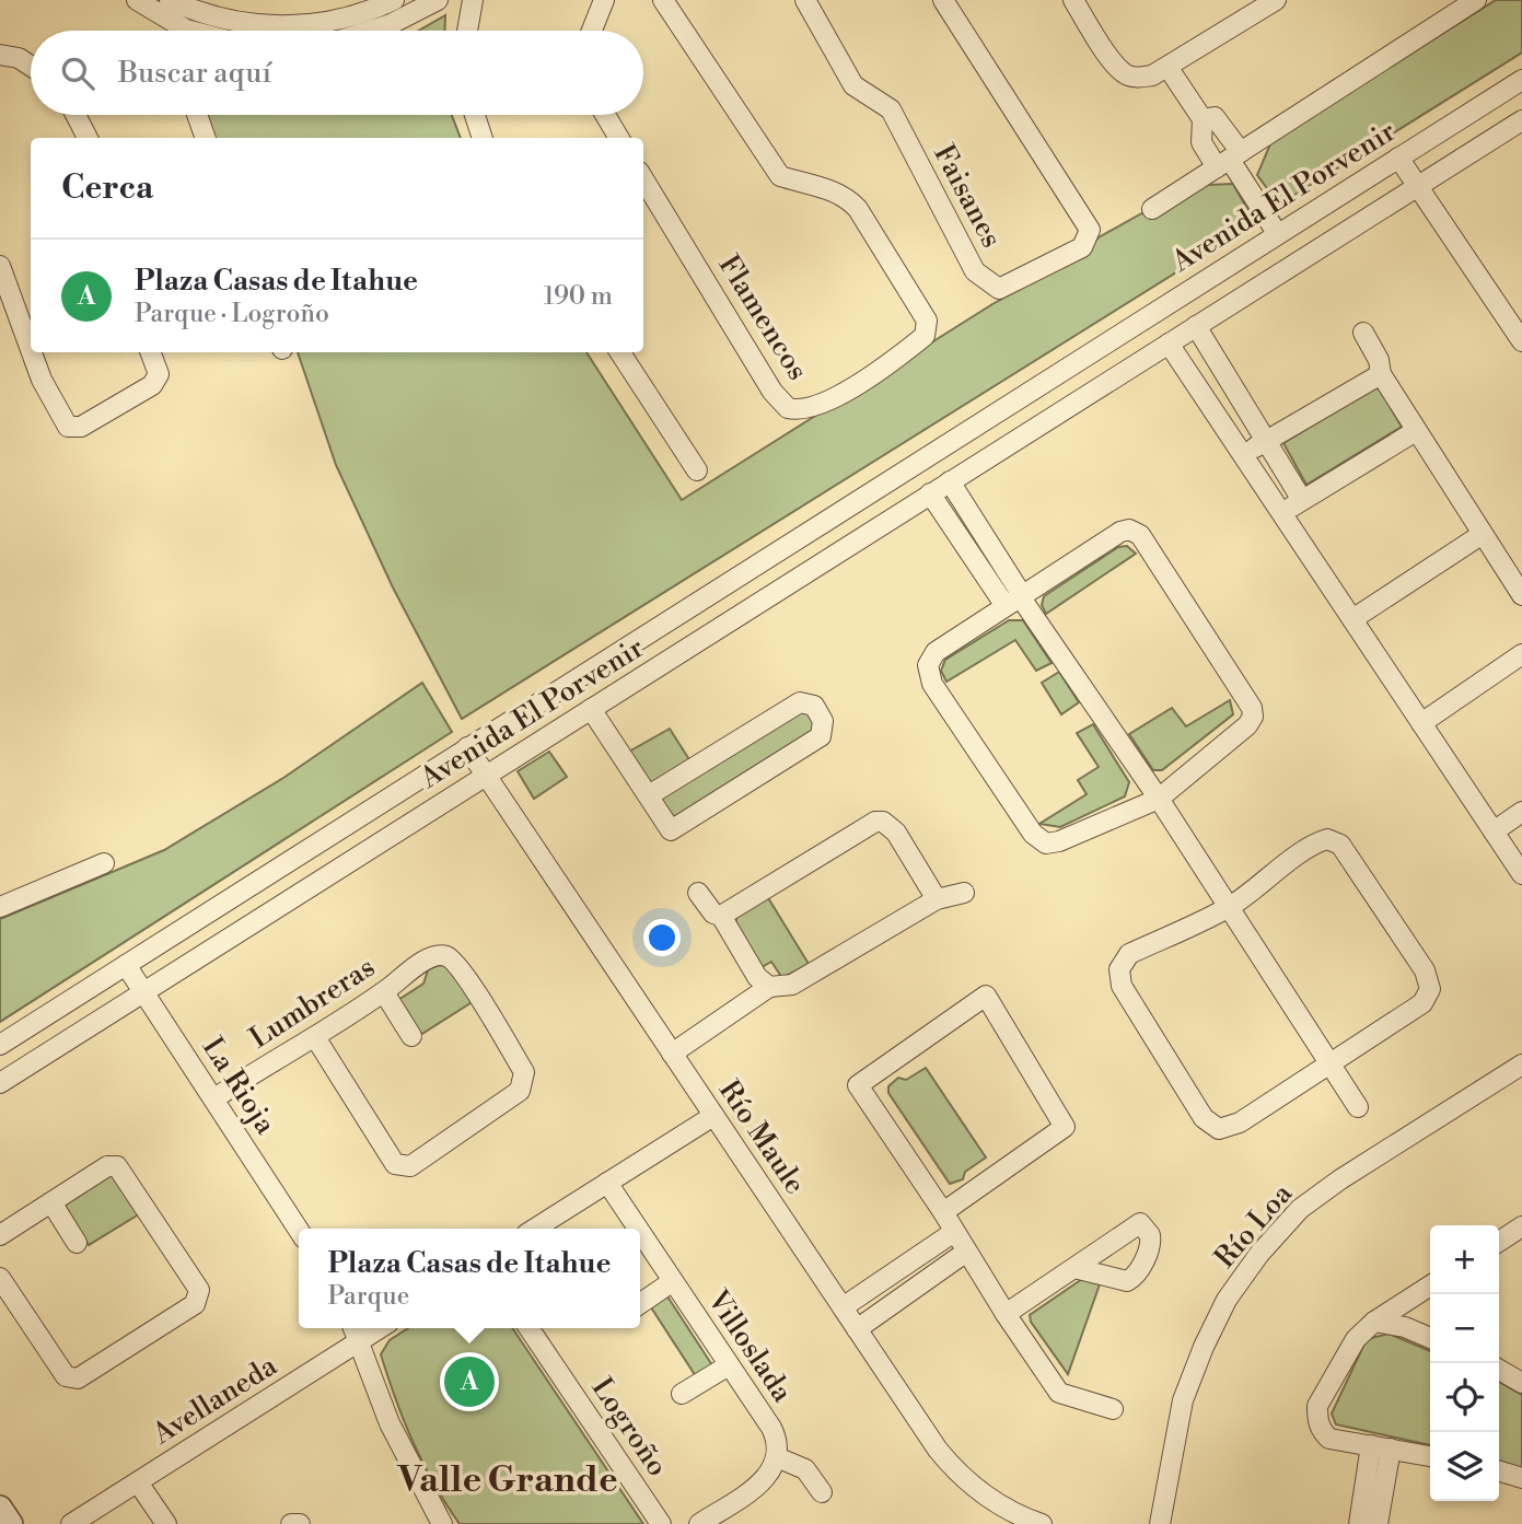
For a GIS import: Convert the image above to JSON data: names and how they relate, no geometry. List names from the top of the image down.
{
  "streets": {
    "street": [
      "Faisanes",
      "Avenida El Porvenir",
      "Flamencos",
      "Lumbreras",
      "La Rioja",
      "Río Maule",
      "Río Loa",
      "Villoslada",
      "Avellaneda",
      "Logroño"
    ]
  },
  "crossings": [
    ["Avenida El Porvenir", "La Rioja"],
    ["Avenida El Porvenir", "Río Maule"],
    ["Lumbreras", "La Rioja"]
  ],
  "districts": ["Valle Grande"],
  "page": {
    "search": "Buscar aquí",
    "heading": "Cerca",
    "list": [
      {
        "mark": "A",
        "name": "Plaza Casas de Itahue",
        "note": "Parque · Logroño",
        "value": "190 m"
      }
    ],
    "map_buttons": ["+", "−"],
    "popup": ["Plaza Casas de Itahue", "Parque"],
    "pins": "A"
  }
}
